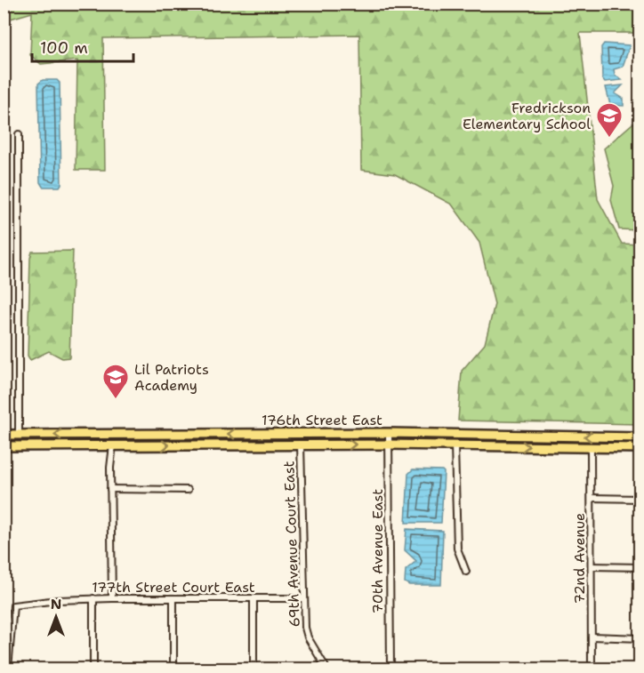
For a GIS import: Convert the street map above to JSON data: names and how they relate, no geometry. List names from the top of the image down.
{
  "streets": {
    "main road": ["176th Street East"],
    "street": [
      "69th Avenue Court East",
      "70th Avenue East",
      "72nd Avenue",
      "177th Street Court East"
    ]
  },
  "crossings": [
    ["176th Street East", "69th Avenue Court East"],
    ["176th Street East", "70th Avenue East"],
    ["176th Street East", "72nd Avenue"],
    ["69th Avenue Court East", "177th Street Court East"]
  ],
  "places": {
    "school or university": ["Fredrickson Elementary School", "Lil Patriots Academy"]
  },
  "scale_bar": "100 m",
  "north": "top"
}
